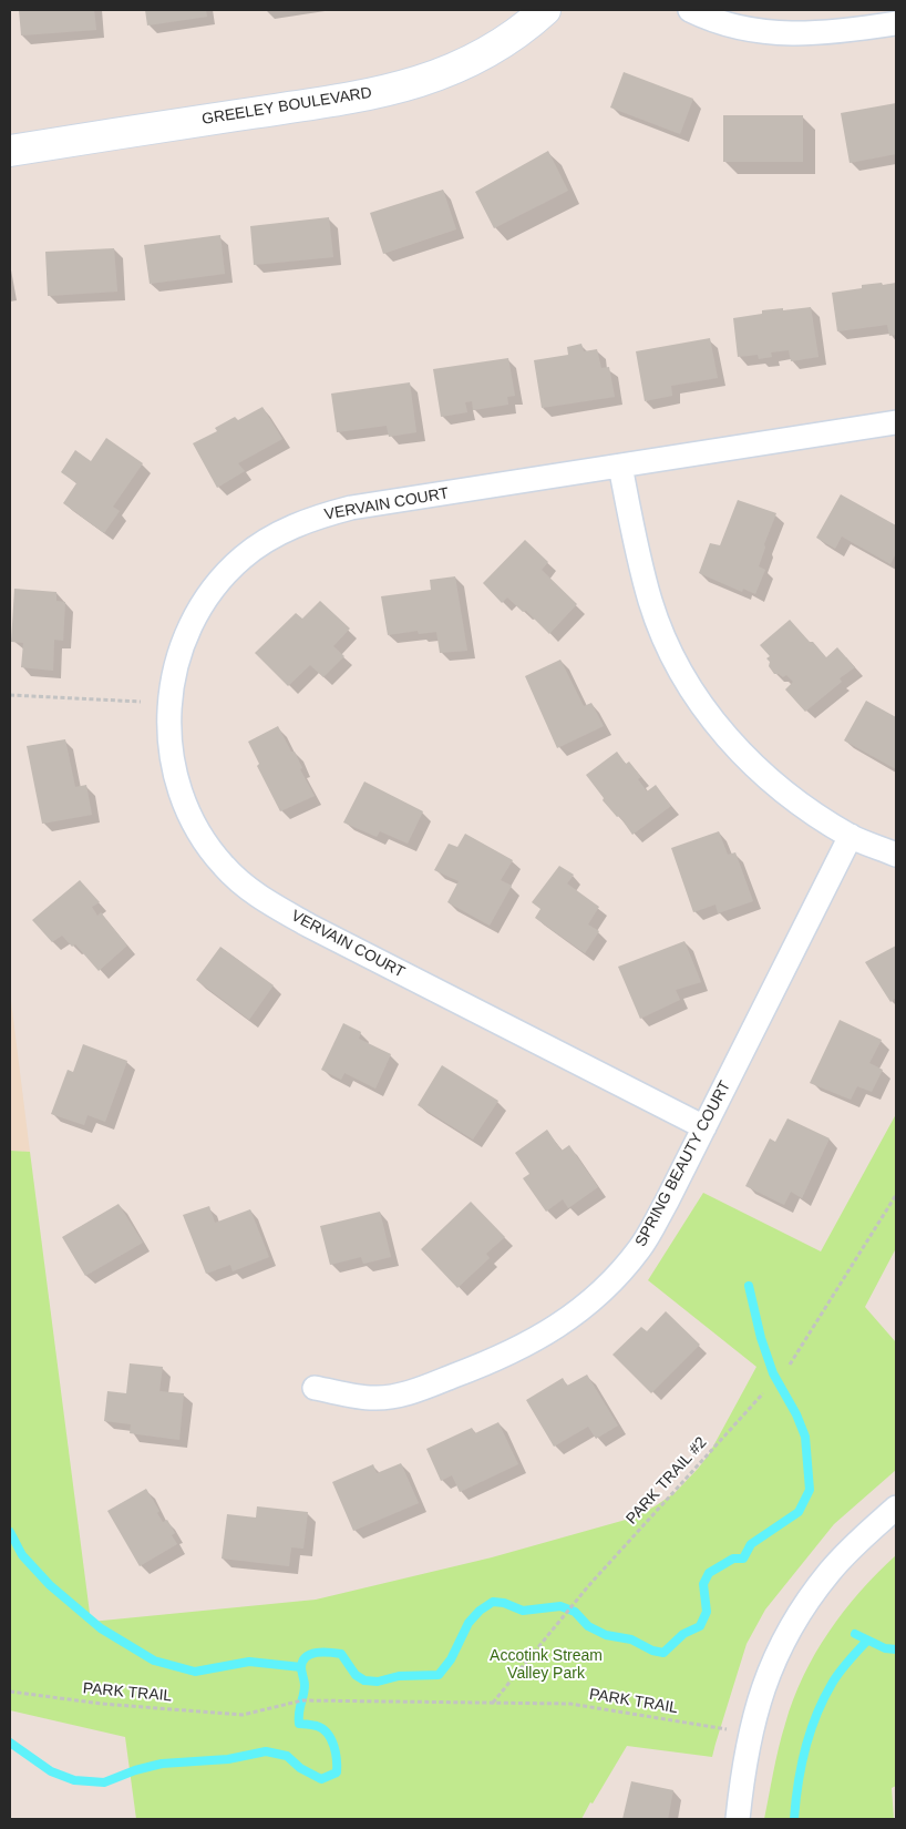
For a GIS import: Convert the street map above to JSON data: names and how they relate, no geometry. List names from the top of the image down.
{
  "streets": {
    "street": ["GREELEY BOULEVARD", "VERVAIN COURT", "SPRING BEAUTY COURT"],
    "path": ["PARK TRAIL #2", "PARK TRAIL"]
  },
  "crossings": [
    ["VERVAIN COURT", "SPRING BEAUTY COURT"],
    ["PARK TRAIL #2", "PARK TRAIL"]
  ],
  "parks": ["Accotink Stream Valley Park"]
}
